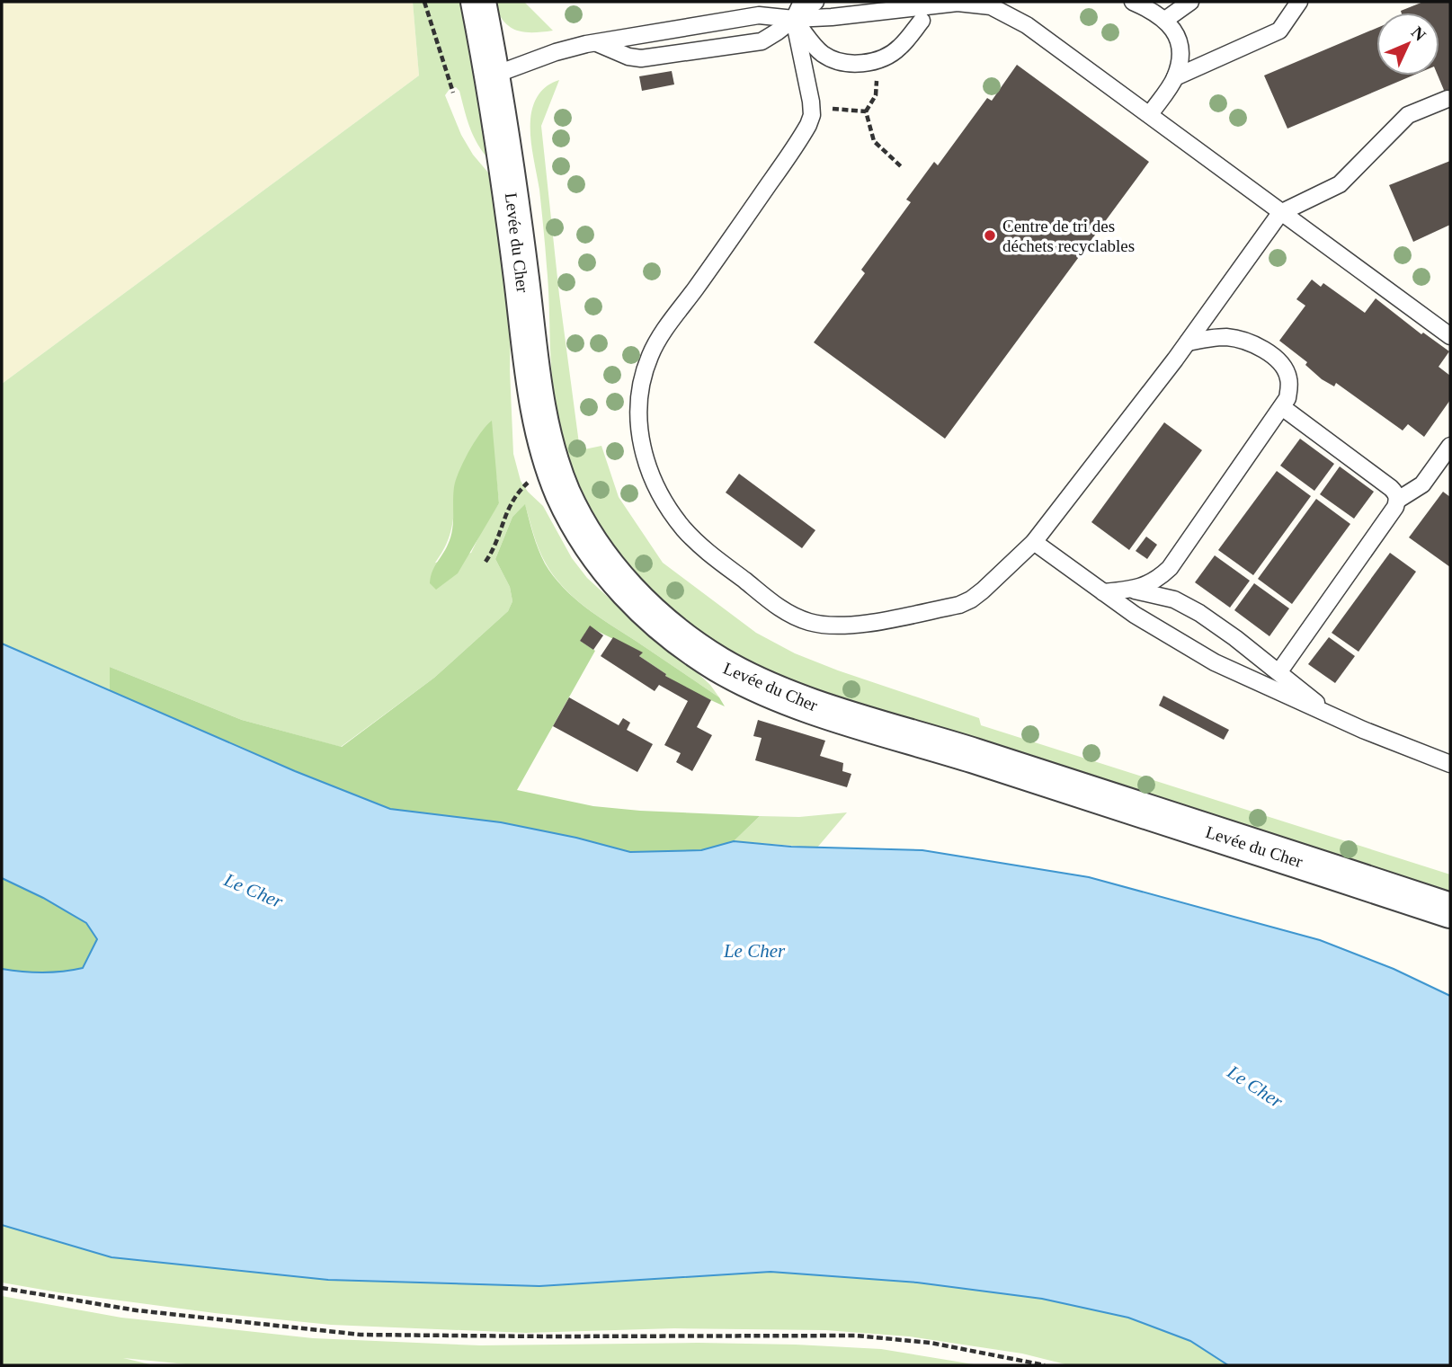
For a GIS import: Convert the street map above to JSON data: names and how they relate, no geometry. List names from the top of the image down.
{
  "streets": {
    "street": ["Levée du Cher"]
  },
  "water": ["Le Cher"],
  "places": ["Centre de tri des déchets recyclables"],
  "north": "top right"
}
